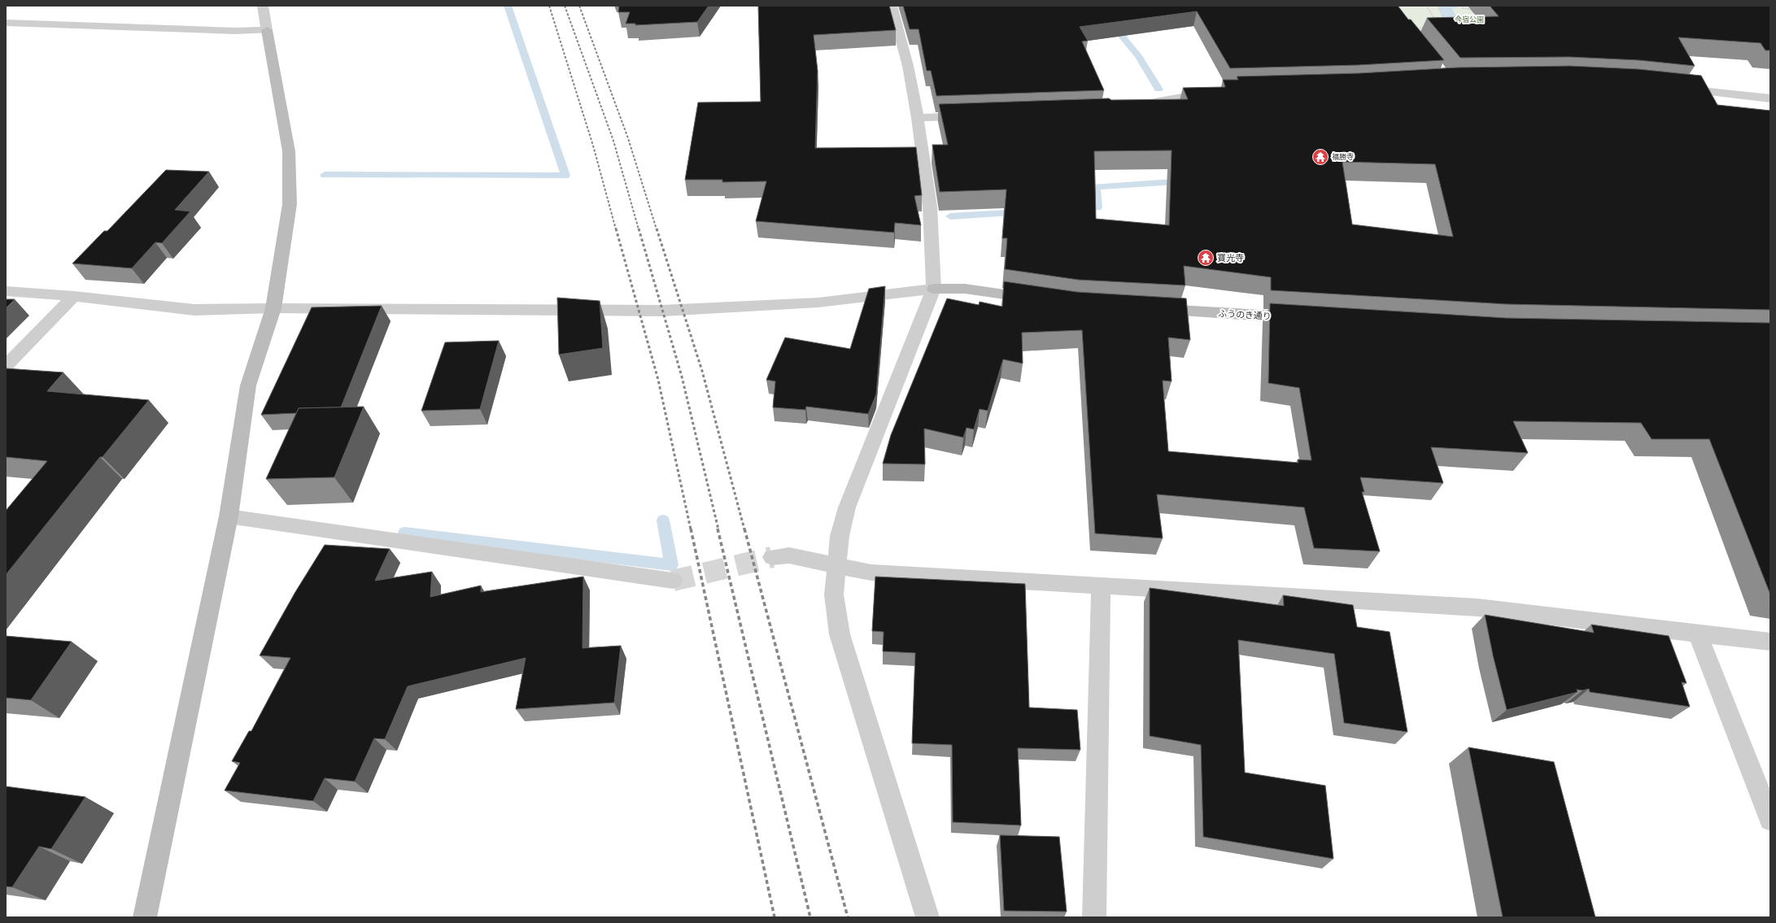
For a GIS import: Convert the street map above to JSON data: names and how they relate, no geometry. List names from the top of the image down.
{
  "streets": {
    "street": ["ふうのき通り"]
  },
  "parks": ["今宿公園"],
  "places": {
    "temple": ["福勝寺", "寶光寺"]
  }
}
